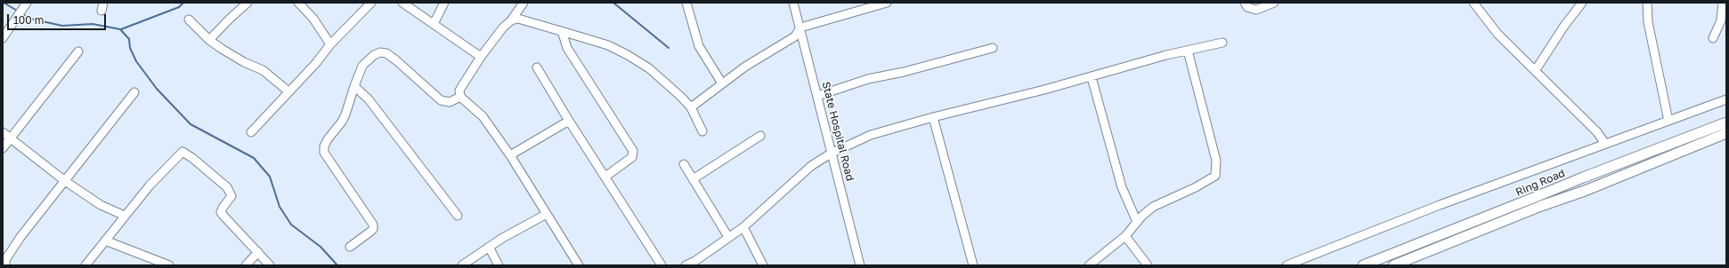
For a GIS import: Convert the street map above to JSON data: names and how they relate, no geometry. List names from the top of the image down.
{
  "streets": {
    "main road": ["Ring Road"],
    "street": ["State Hospital Road"]
  },
  "scale_bar": "100 m"
}
